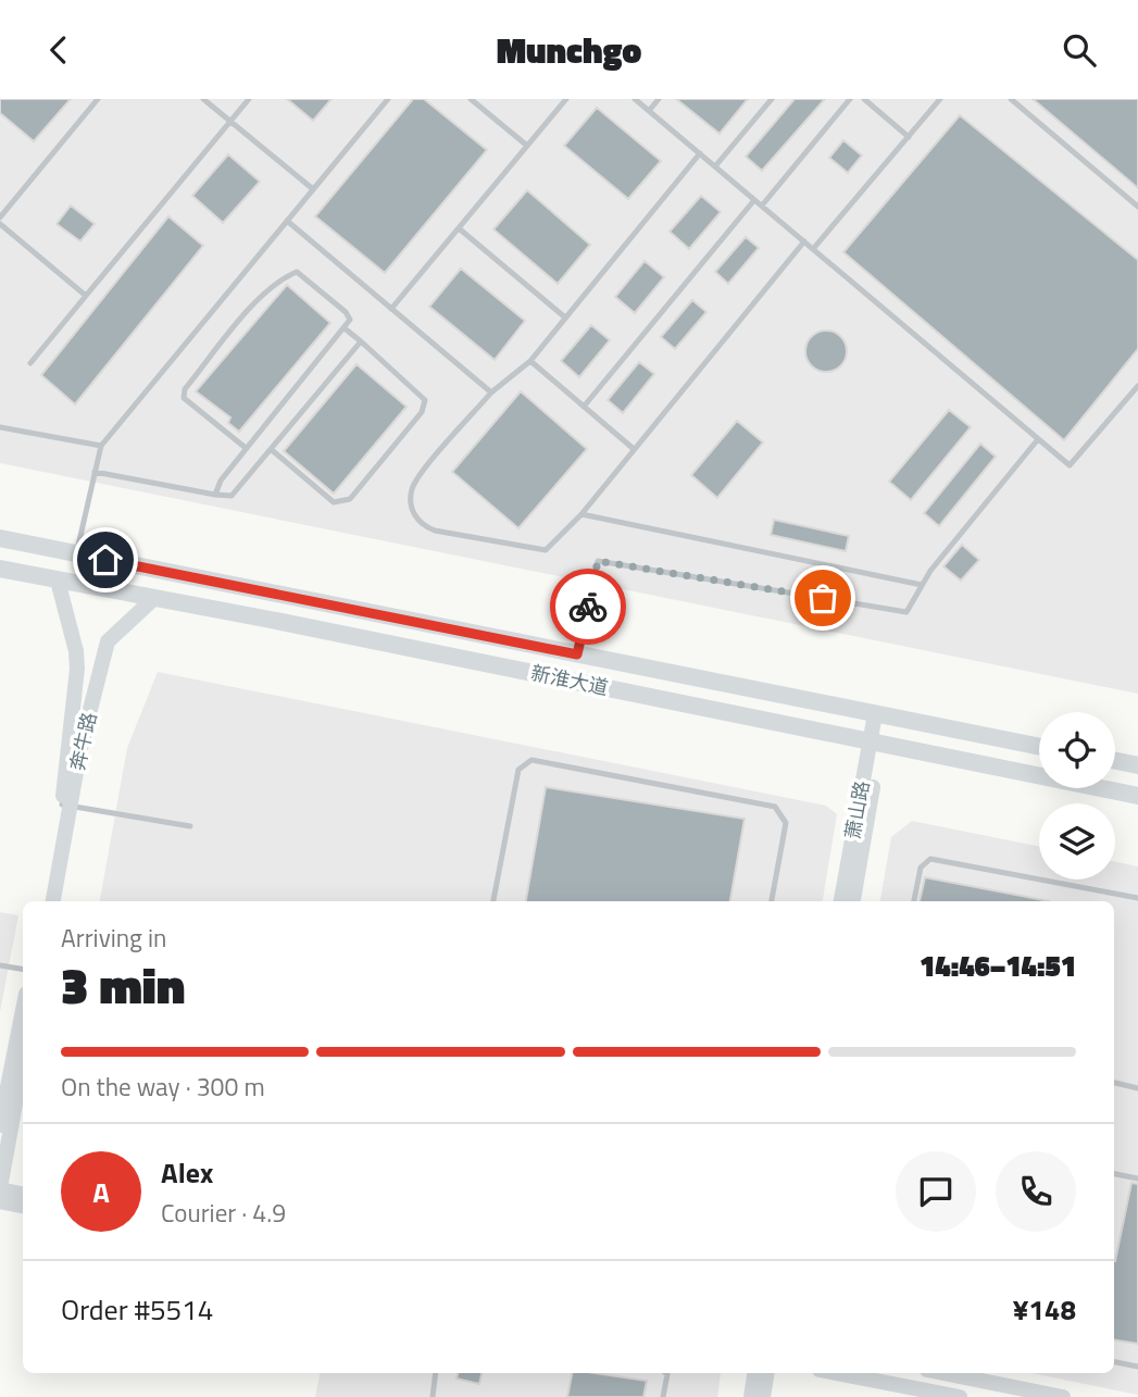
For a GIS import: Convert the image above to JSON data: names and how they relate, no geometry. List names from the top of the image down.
{
  "streets": {
    "main road": ["新淮大道"],
    "street": ["奔牛路", "萧山路"]
  },
  "crossings": [
    ["新淮大道", "奔牛路"],
    ["新淮大道", "萧山路"]
  ],
  "page": {
    "header": "Munchgo",
    "heading": ["3 min", "Arriving in", "14:46–14:51"],
    "panel": [
      "Alex",
      "Courier · 4.9",
      "Order #5514",
      "¥148"
    ],
    "bar": "On the way · 300 m",
    "round": "A"
  }
}
